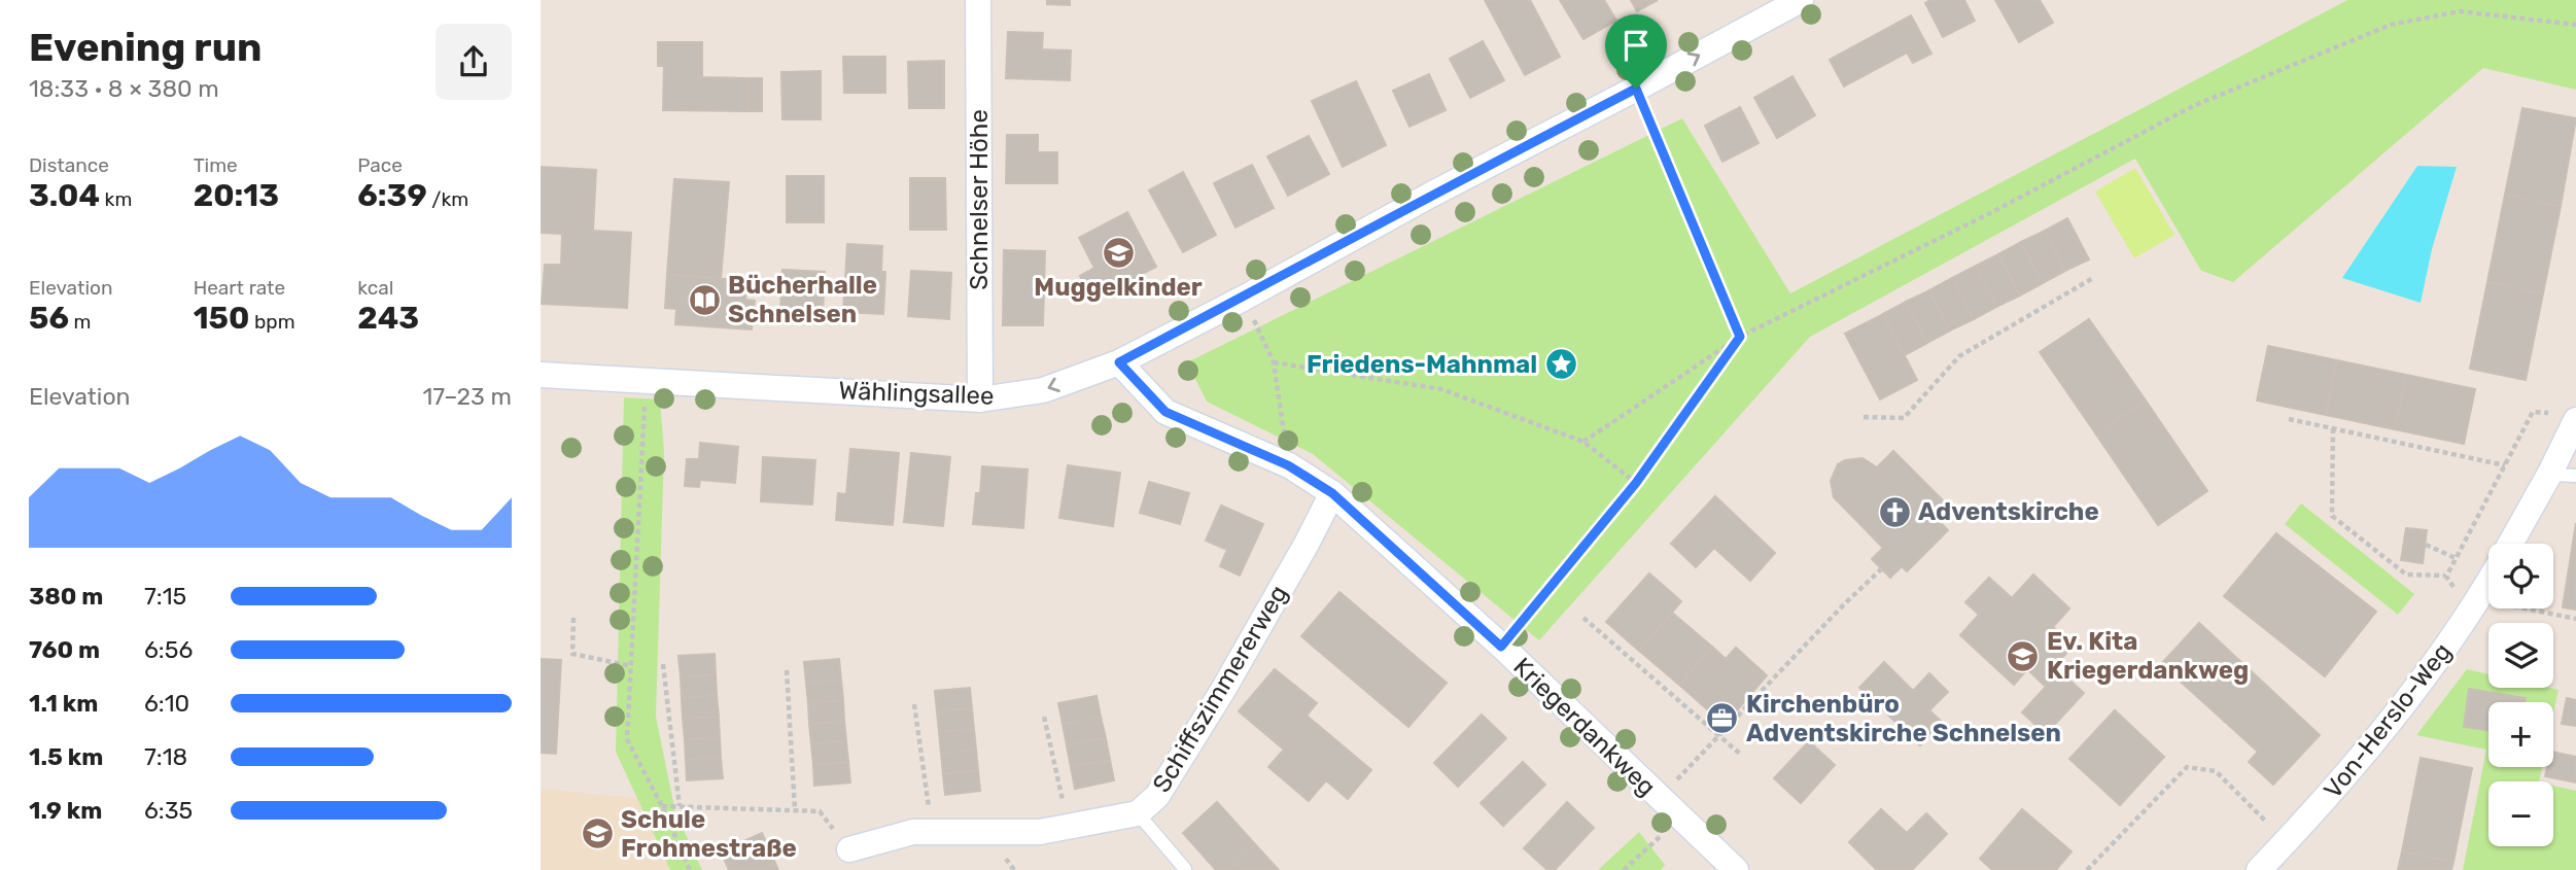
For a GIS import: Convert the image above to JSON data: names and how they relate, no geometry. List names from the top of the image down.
{
  "streets": {
    "street": [
      "Schnelser Höhe",
      "Wählingsallee",
      "Schiffszimmererweg",
      "Von-Herslo-Weg",
      "Kriegerdankweg"
    ]
  },
  "crossings": [
    ["Schnelser Höhe", "Wählingsallee"],
    ["Wählingsallee", "Kriegerdankweg"],
    ["Schiffszimmererweg", "Kriegerdankweg"]
  ],
  "places": {
    "school or university": ["Muggelkinder", "Ev. Kita Kriegerdankweg", "Schule Frohmestraße"],
    "library": ["Bücherhalle Schnelsen"],
    "place": ["Friedens-Mahnmal"],
    "church": ["Adventskirche"],
    "office": ["Kirchenbüro Adventskirche Schnelsen"]
  },
  "page": {
    "heading": ["Evening run", "18:33 · 8 × 380 m"],
    "stats": [
      ["Distance", "3.04 km"],
      ["Time", "20:13"],
      ["Pace", "6:39 /km"],
      ["Elevation", "56 m"],
      ["Heart rate", "150 bpm"],
      ["kcal", "243"]
    ],
    "chart": ["Elevation", "17–23 m"],
    "map_buttons": ["+", "−"],
    "list": [
      {
        "name": "380 m",
        "note": "7:15"
      },
      {
        "name": "760 m",
        "note": "6:56"
      },
      {
        "name": "1.1 km",
        "note": "6:10"
      },
      {
        "name": "1.5 km",
        "note": "7:18"
      },
      {
        "name": "1.9 km",
        "note": "6:35"
      }
    ]
  }
}
